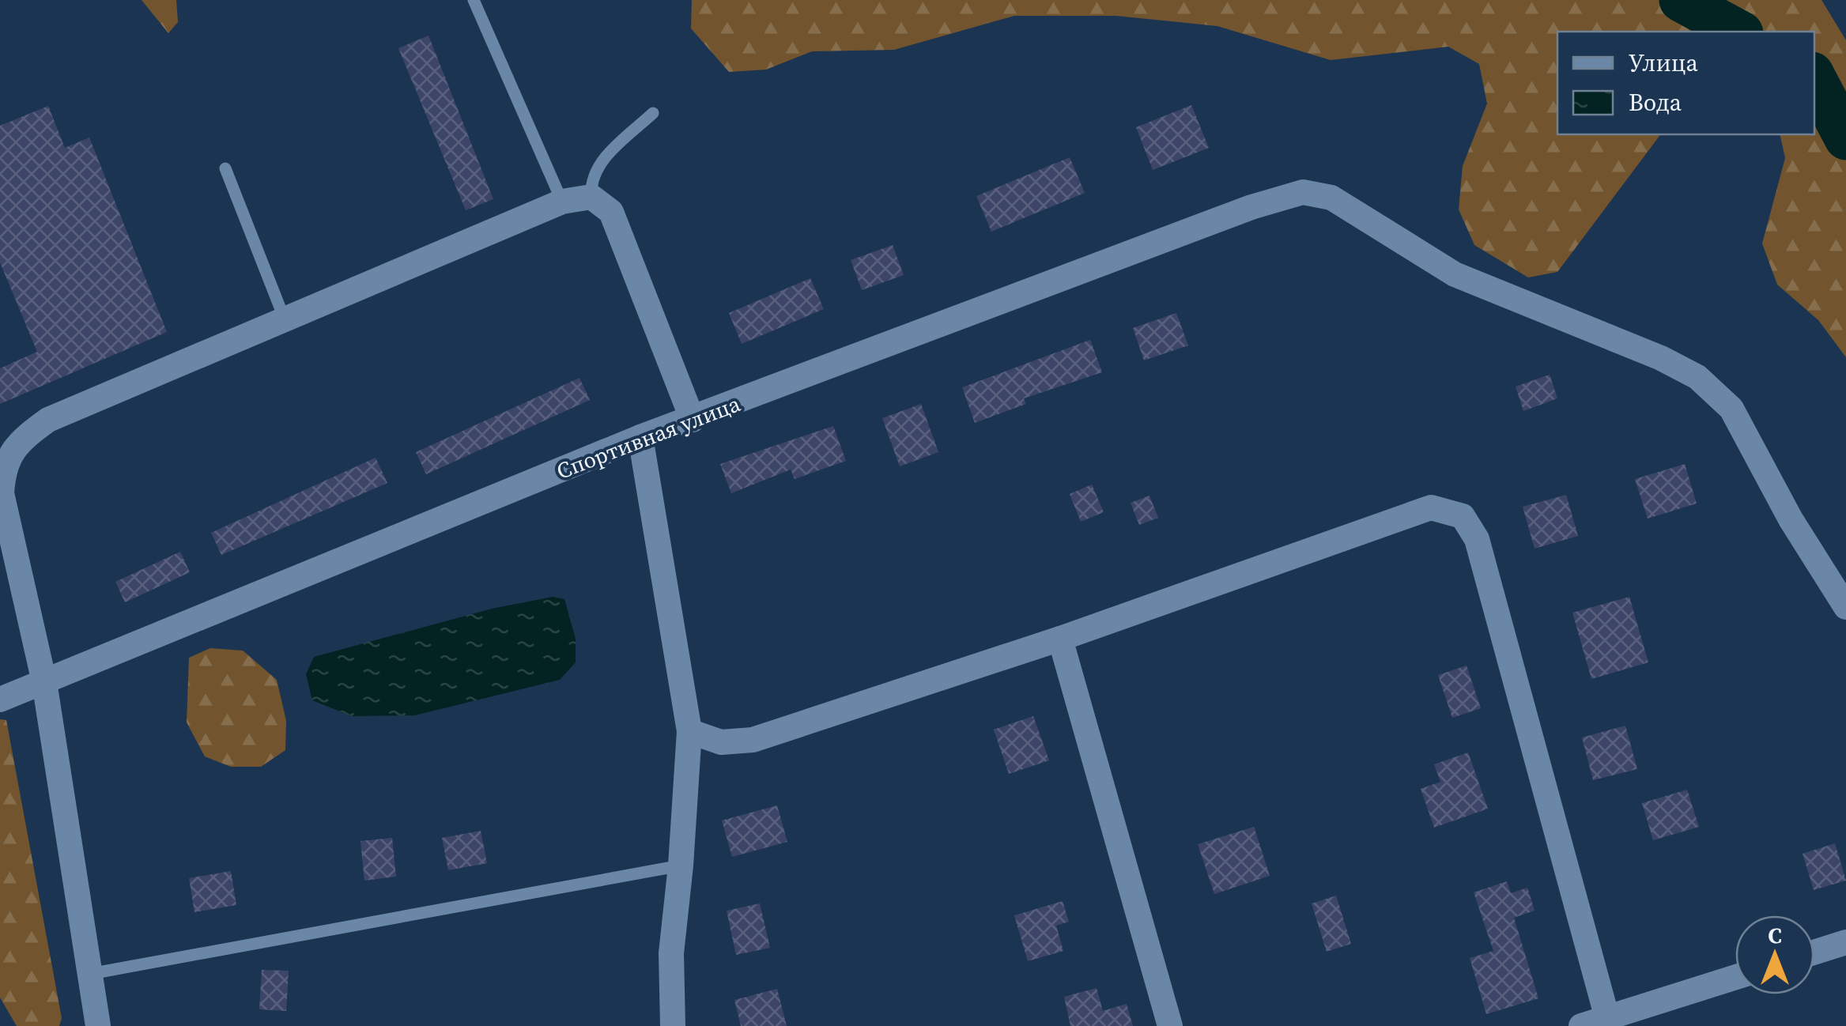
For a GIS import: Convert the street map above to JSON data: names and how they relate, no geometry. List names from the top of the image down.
{
  "streets": {
    "street": ["Спортивная улица"]
  },
  "legend": ["Улица", "Вода"],
  "north": "top"
}
